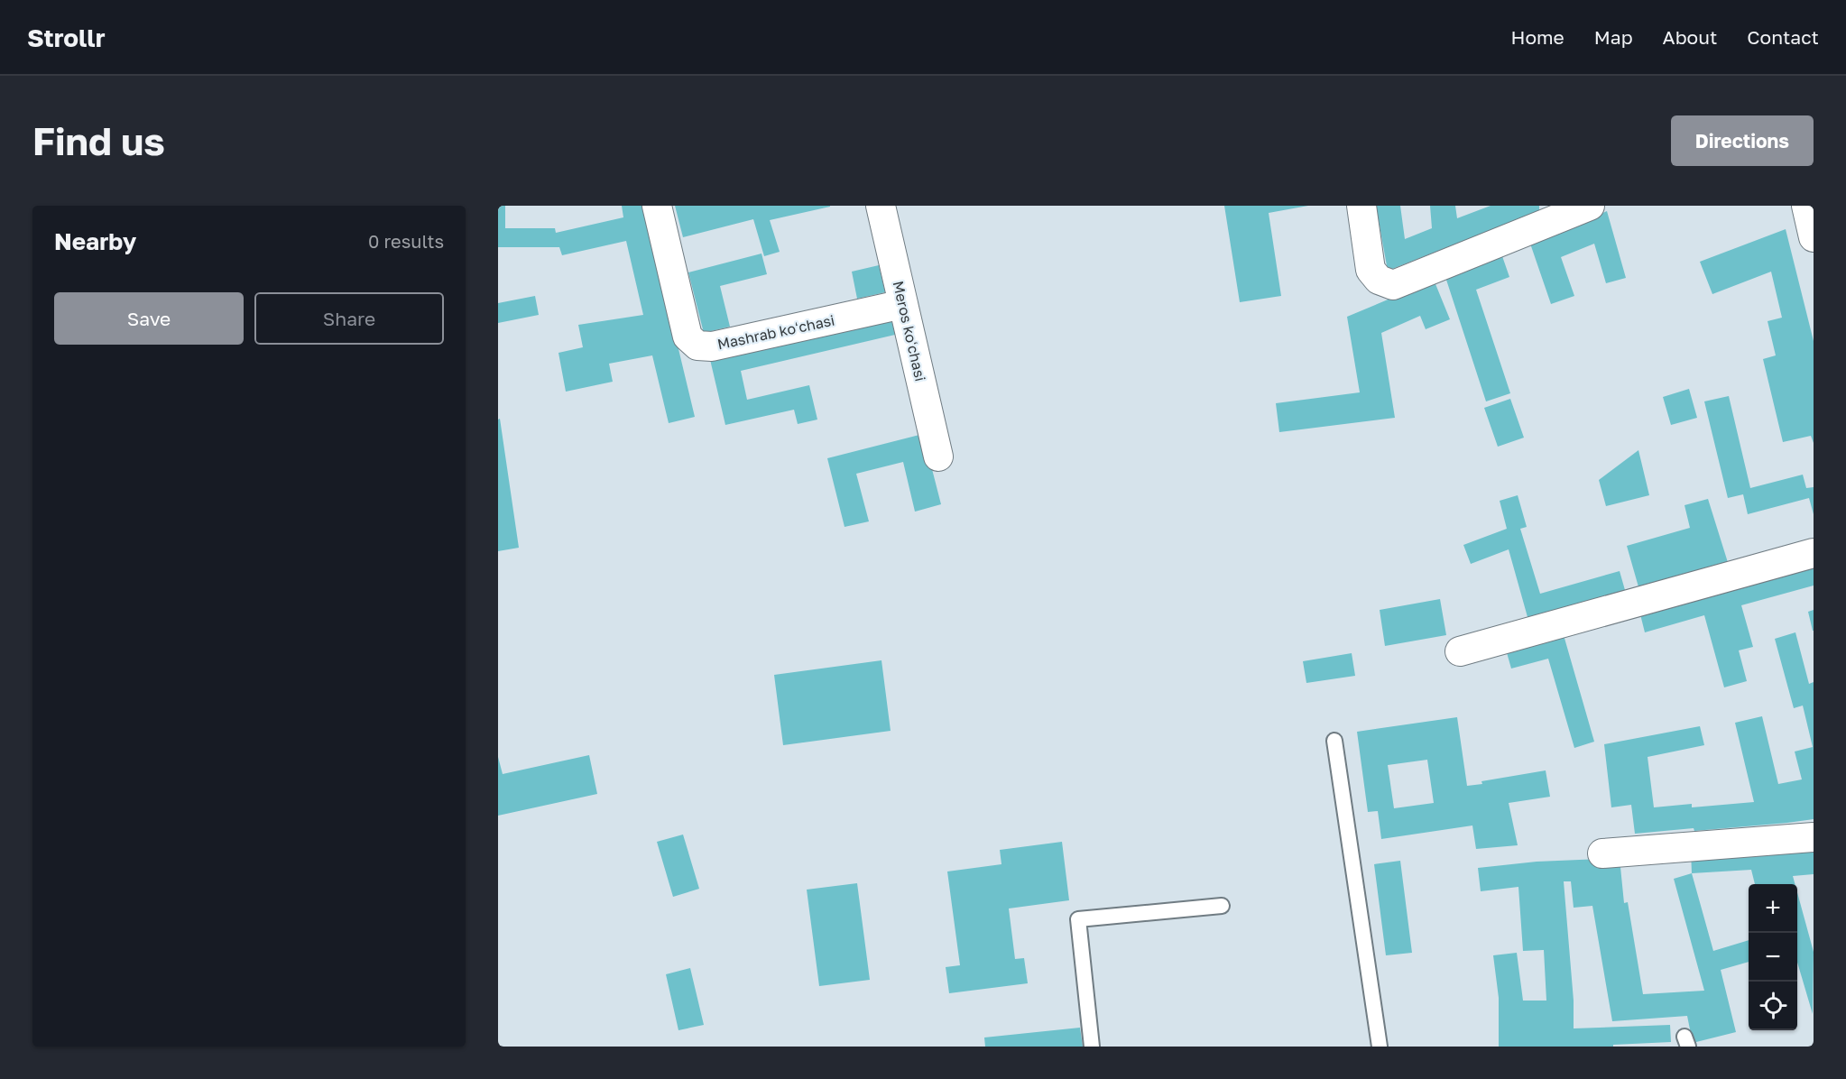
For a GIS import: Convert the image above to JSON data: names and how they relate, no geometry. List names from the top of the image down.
{
  "streets": {
    "street": ["Meros koʻchasi", "Mashrab koʻchasi"]
  },
  "crossings": [
    ["Meros koʻchasi", "Mashrab koʻchasi"]
  ],
  "page": {
    "header": "Strollr",
    "nav": [
      "Home",
      "Map",
      "About",
      "Contact"
    ],
    "buttons": [
      "Directions",
      ["Save", "Share"]
    ],
    "title": "Find us",
    "heading": ["Nearby", "0 results"],
    "map_buttons": ["+", "−"]
  }
}
